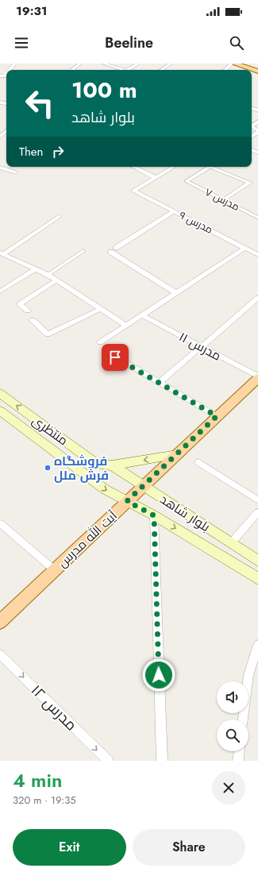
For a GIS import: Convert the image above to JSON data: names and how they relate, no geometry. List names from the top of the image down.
{
  "streets": {
    "main road": ["آیت الله مدرس"],
    "street": [
      "مدرس ۹",
      "مدرس ۱۱",
      "منتظری",
      "بلوار شاهد",
      "مدرس ۱۲"
    ],
    "lane": ["مدرس ۷"]
  },
  "crossings": [
    ["مدرس ۱۱", "آیت الله مدرس"],
    ["منتظری", "بلوار شاهد"],
    ["منتظری", "آیت الله مدرس"],
    ["بلوار شاهد", "آیت الله مدرس"]
  ],
  "one_way": ["مدرس ۱۲"],
  "places": ["فروشگاه فرش ملل"],
  "page": {
    "status": "19:31",
    "header": "Beeline",
    "turn": ["100 m", "بلوار شاهد"],
    "then": "Then",
    "heading": ["4 min", "320 m · 19:35"],
    "buttons": ["Exit", "Share"]
  }
}
